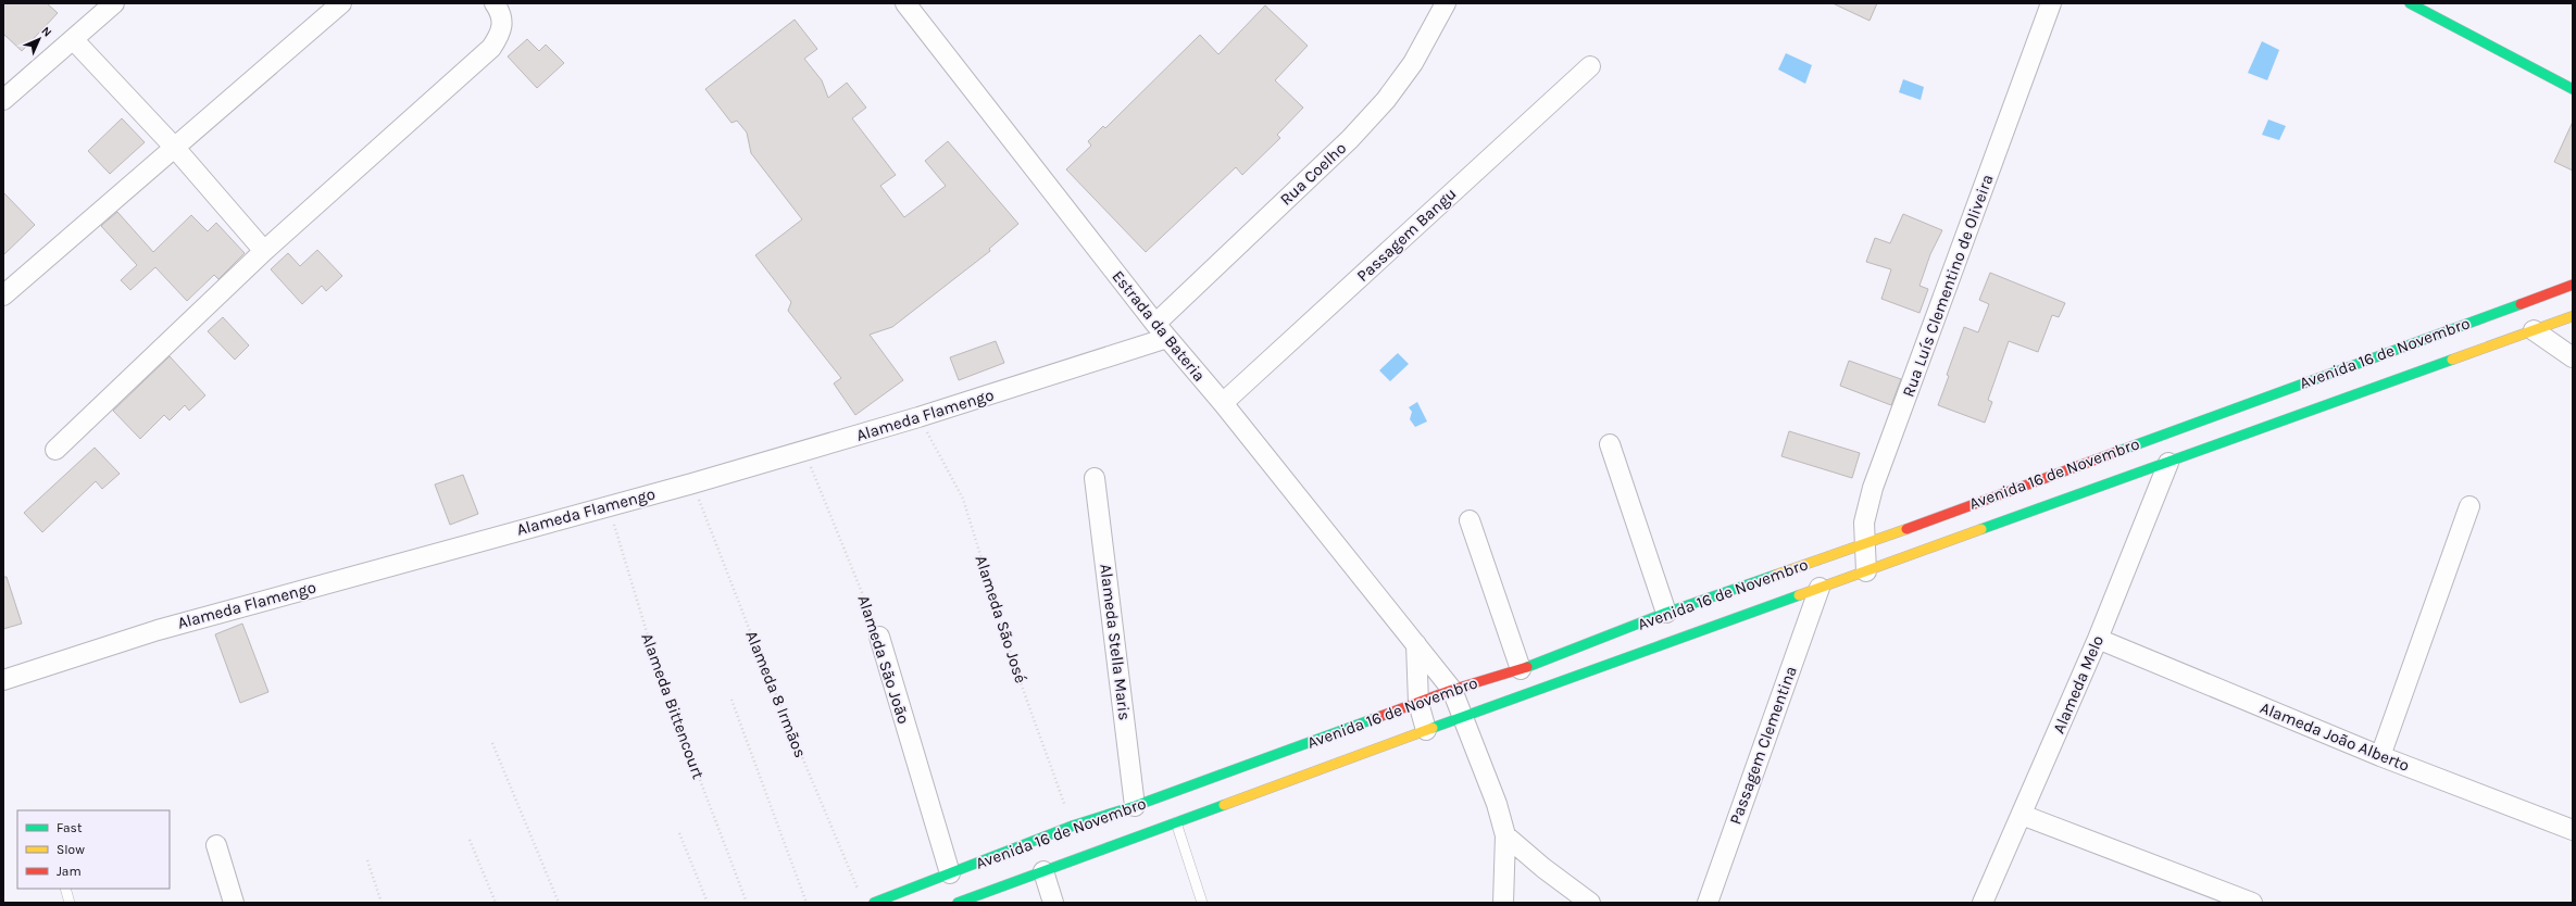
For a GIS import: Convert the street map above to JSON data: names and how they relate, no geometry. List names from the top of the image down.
{
  "streets": {
    "main road": ["Avenida 16 de Novembro"],
    "street": [
      "Rua Coelho",
      "Passagem Bangu",
      "Rua Luís Clementino de Oliveira",
      "Estrada da Bateria",
      "Alameda Flamengo",
      "Alameda Stella Maris",
      "Alameda São João",
      "Alameda Melo",
      "Alameda João Alberto",
      "Passagem Clementina"
    ],
    "path": ["Alameda São José", "Alameda 8 Irmãos", "Alameda Bittencourt"]
  },
  "crossings": [
    ["Rua Coelho", "Estrada da Bateria"],
    ["Rua Coelho", "Alameda Flamengo"],
    ["Passagem Bangu", "Estrada da Bateria"],
    ["Rua Luís Clementino de Oliveira", "Avenida 16 de Novembro"],
    ["Estrada da Bateria", "Avenida 16 de Novembro"],
    ["Estrada da Bateria", "Alameda Flamengo"],
    ["Avenida 16 de Novembro", "Alameda São José"],
    ["Avenida 16 de Novembro", "Alameda Stella Maris"],
    ["Avenida 16 de Novembro", "Alameda São João"],
    ["Avenida 16 de Novembro", "Alameda Melo"],
    ["Avenida 16 de Novembro", "Passagem Clementina"],
    ["Alameda Flamengo", "Alameda São José"],
    ["Alameda Flamengo", "Alameda São João"],
    ["Alameda Flamengo", "Alameda 8 Irmãos"],
    ["Alameda Flamengo", "Alameda Bittencourt"],
    ["Alameda Melo", "Alameda João Alberto"]
  ],
  "legend": ["Fast", "Slow", "Jam"],
  "north": "top right"
}
